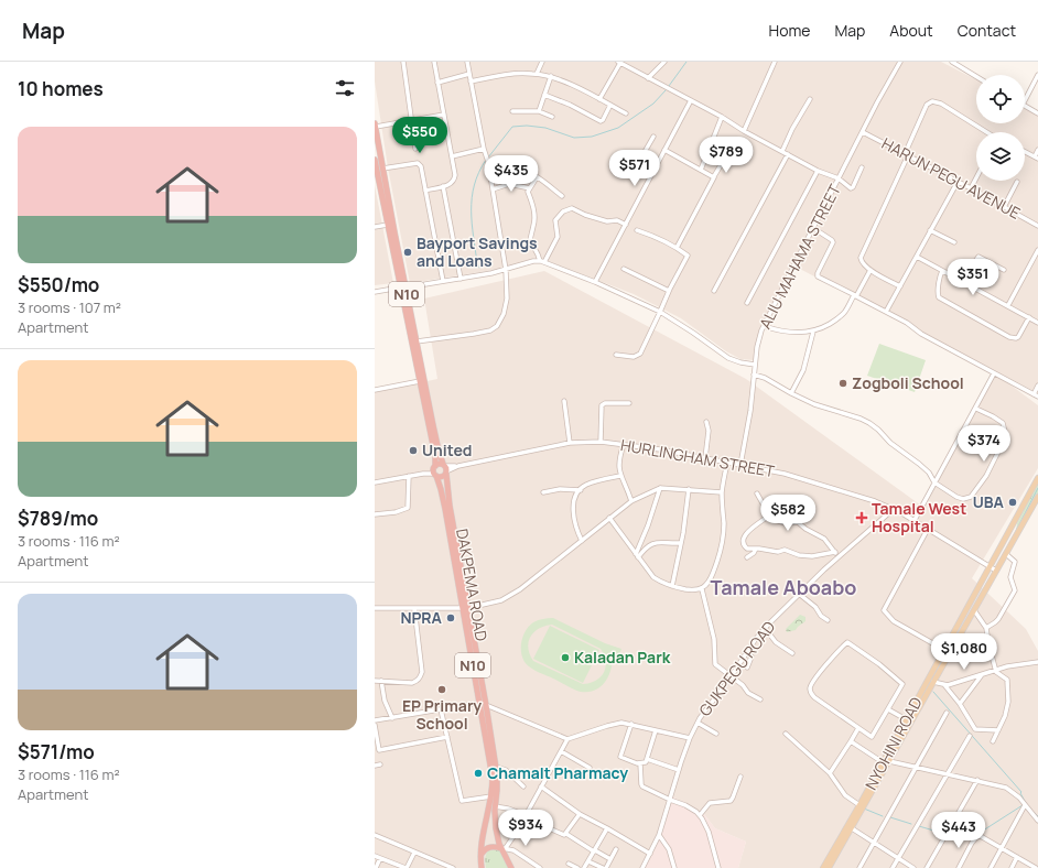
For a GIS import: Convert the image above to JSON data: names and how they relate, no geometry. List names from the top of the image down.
{
  "streets": {
    "highway": ["N10", "DAKPEMA ROAD"],
    "main road": ["NYOHINI ROAD"],
    "street": [
      "HARUN PEGU AVENUE",
      "ALIU MAHAMA STREET",
      "HURLINGHAM STREET",
      "GUKPEGU ROAD"
    ]
  },
  "crossings": [
    ["HARUN PEGU AVENUE", "ALIU MAHAMA STREET"],
    ["ALIU MAHAMA STREET", "HURLINGHAM STREET"],
    ["N10", "DAKPEMA ROAD"],
    ["HURLINGHAM STREET", "DAKPEMA ROAD"],
    ["HURLINGHAM STREET", "GUKPEGU ROAD"],
    ["HURLINGHAM STREET", "NYOHINI ROAD"]
  ],
  "districts": ["Tamale Aboabo"],
  "places": {
    "other": [
      "Bayport Savings and Loans",
      "Zogboli School",
      "United",
      "UBA",
      "NPRA",
      "Kaladan Park",
      "EP Primary School",
      "Chamalt Pharmacy"
    ],
    "health": ["Tamale West Hospital"]
  },
  "page": {
    "header": "Map",
    "nav": [
      "Home",
      "Map",
      "About",
      "Contact"
    ],
    "heading": "10 homes",
    "list": [
      {
        "name": "$550/mo",
        "note": "3 rooms · 107 m² · Apartment"
      },
      {
        "name": "$789/mo",
        "note": "3 rooms · 116 m² · Apartment"
      },
      {
        "name": "$571/mo",
        "note": "3 rooms · 116 m² · Apartment"
      }
    ],
    "price": [
      "$550",
      "$789",
      "$571",
      "$435",
      "$351",
      "$374",
      "$582",
      "$1,080",
      "$934",
      "$443"
    ]
  }
}
